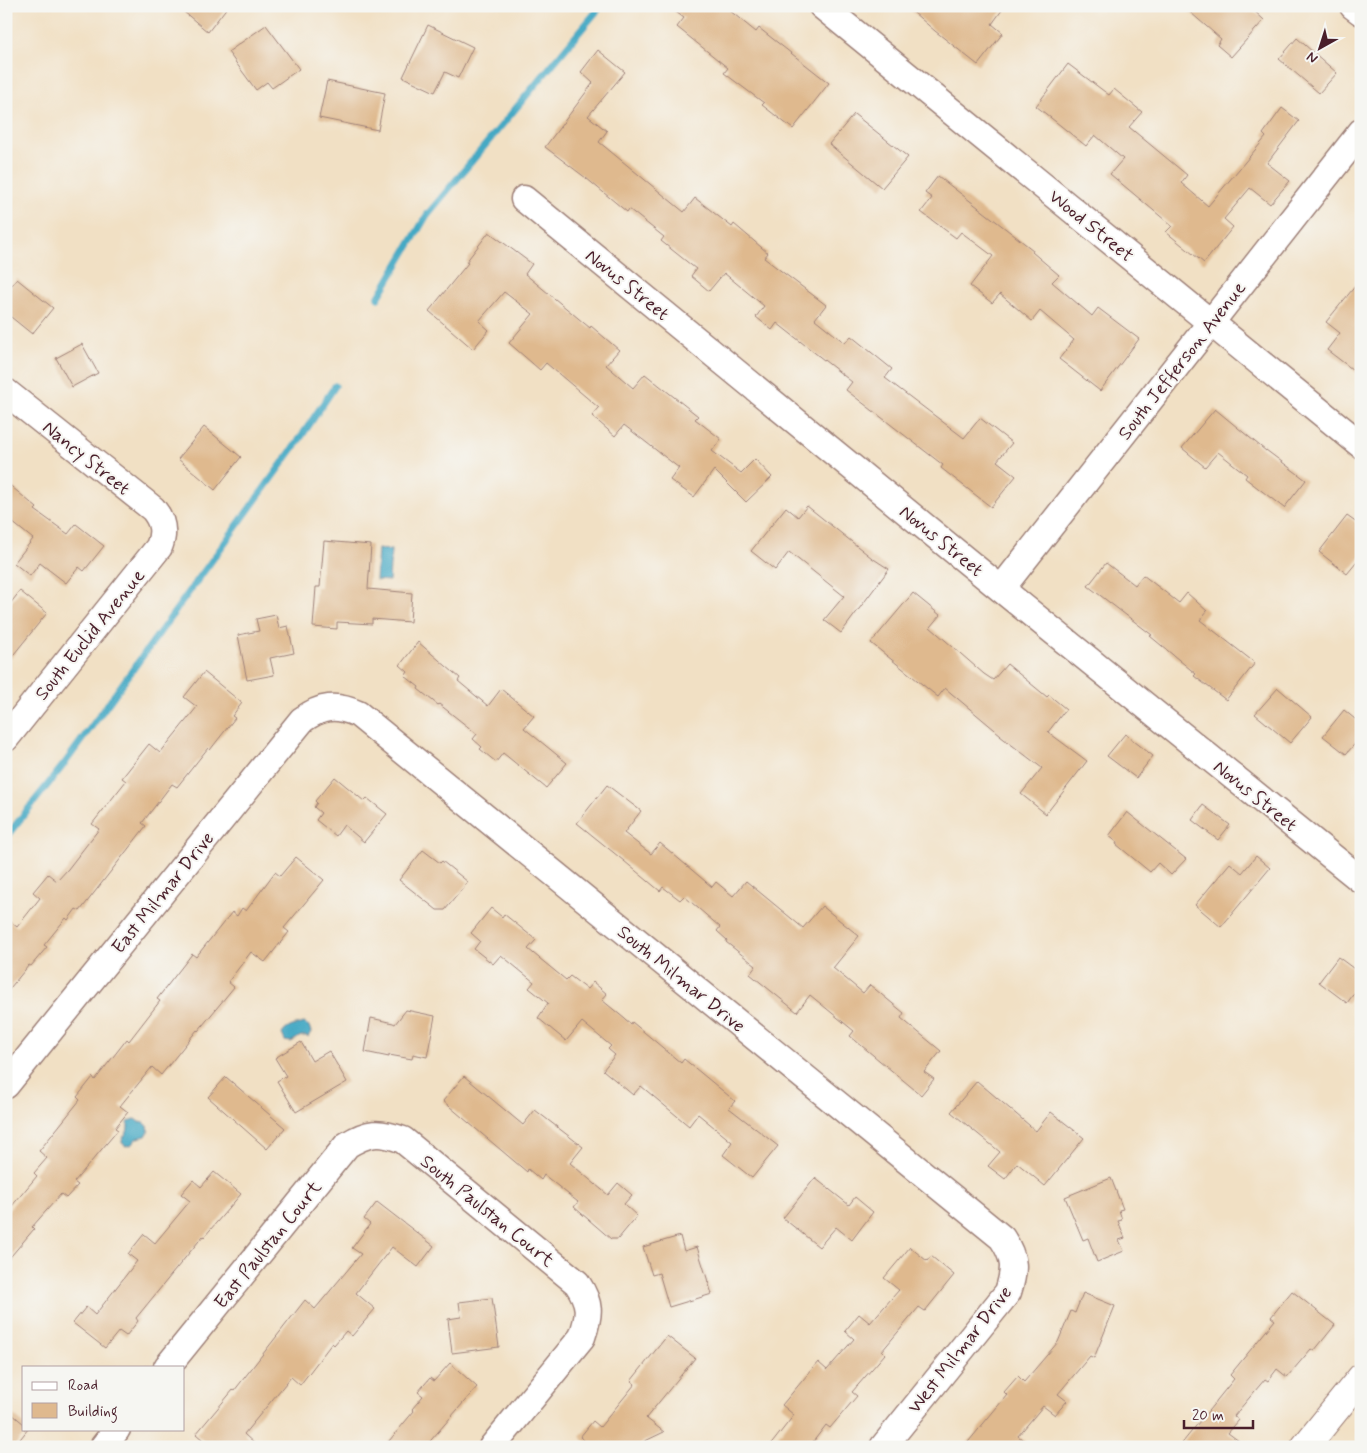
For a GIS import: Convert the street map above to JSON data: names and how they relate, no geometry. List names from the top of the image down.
{
  "streets": {
    "street": [
      "Wood Street",
      "Novus Street",
      "South Jefferson Avenue",
      "Nancy Street",
      "South Euclid Avenue",
      "East Milmar Drive",
      "South Milmar Drive",
      "South Paulstan Court",
      "East Paulstan Court",
      "West Milmar Drive"
    ]
  },
  "crossings": [
    ["Wood Street", "South Jefferson Avenue"],
    ["Novus Street", "South Jefferson Avenue"],
    ["Nancy Street", "South Euclid Avenue"],
    ["East Milmar Drive", "South Milmar Drive"],
    ["South Milmar Drive", "West Milmar Drive"],
    ["South Paulstan Court", "East Paulstan Court"]
  ],
  "legend": ["Road", "Building"],
  "scale_bar": "20 m",
  "north": "bottom left"
}
